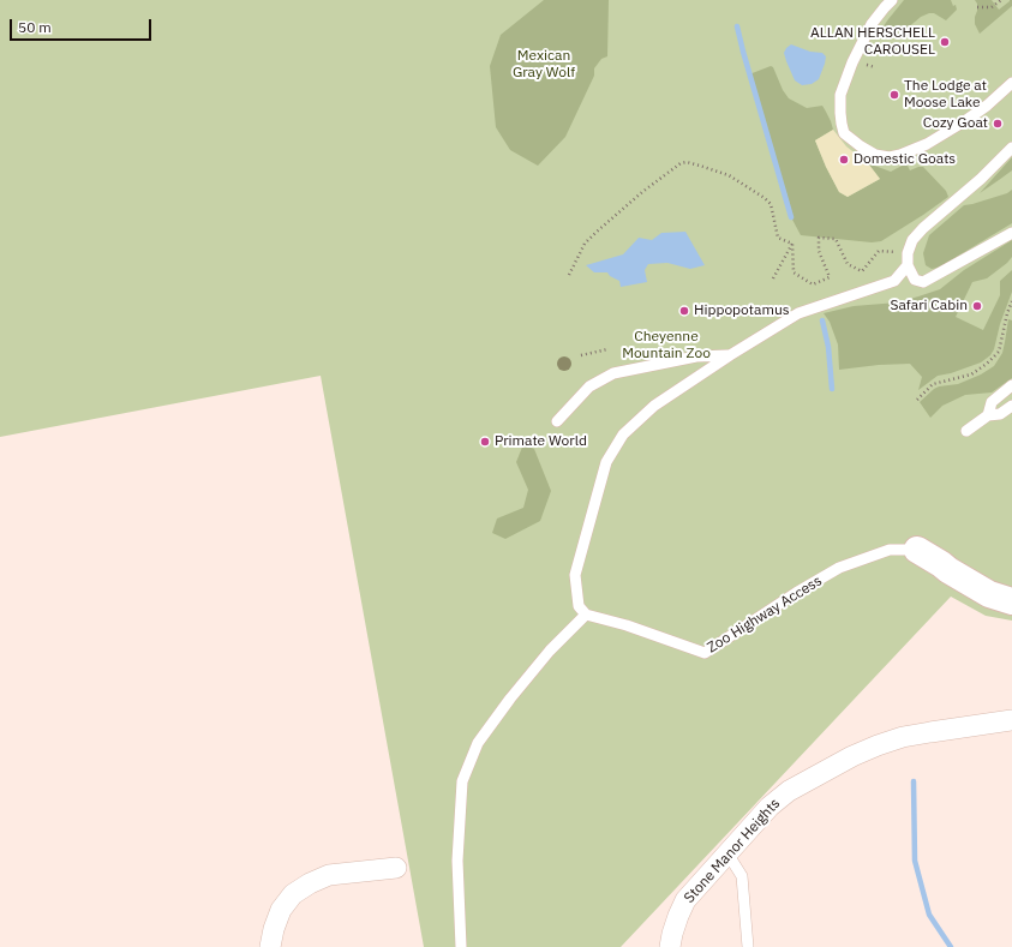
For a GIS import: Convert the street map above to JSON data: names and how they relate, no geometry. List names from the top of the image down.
{
  "streets": {
    "street": ["Stone Manor Heights"],
    "lane": ["Zoo Highway Access"]
  },
  "parks": ["Mexican Gray Wolf", "Cheyenne Mountain Zoo"],
  "places": [
    "ALLAN HERSCHELL CAROUSEL",
    "The Lodge at Moose Lake",
    "Cozy Goat",
    "Domestic Goats",
    "Safari Cabin",
    "Hippopotamus",
    "Primate World"
  ],
  "scale_bar": "50 m"
}
